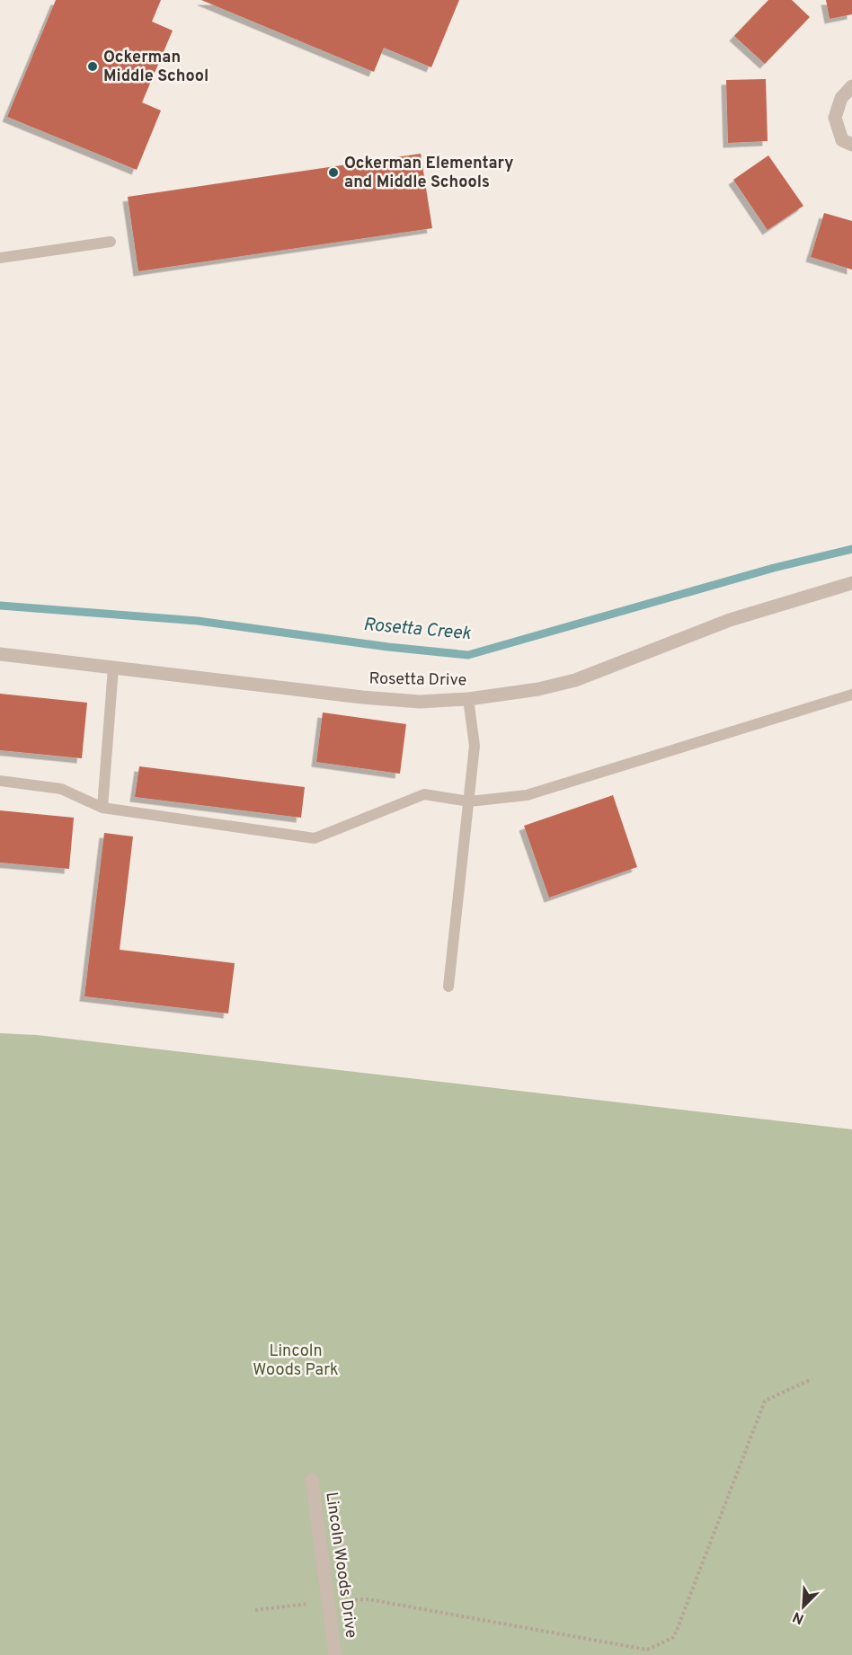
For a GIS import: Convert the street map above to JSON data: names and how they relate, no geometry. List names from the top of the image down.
{
  "streets": {
    "street": ["Rosetta Drive", "Lincoln Woods Drive"]
  },
  "water": ["Rosetta Creek"],
  "parks": ["Lincoln Woods Park"],
  "places": ["Ockerman Middle School", "Ockerman Elementary and Middle Schools"],
  "north": "bottom left"
}
